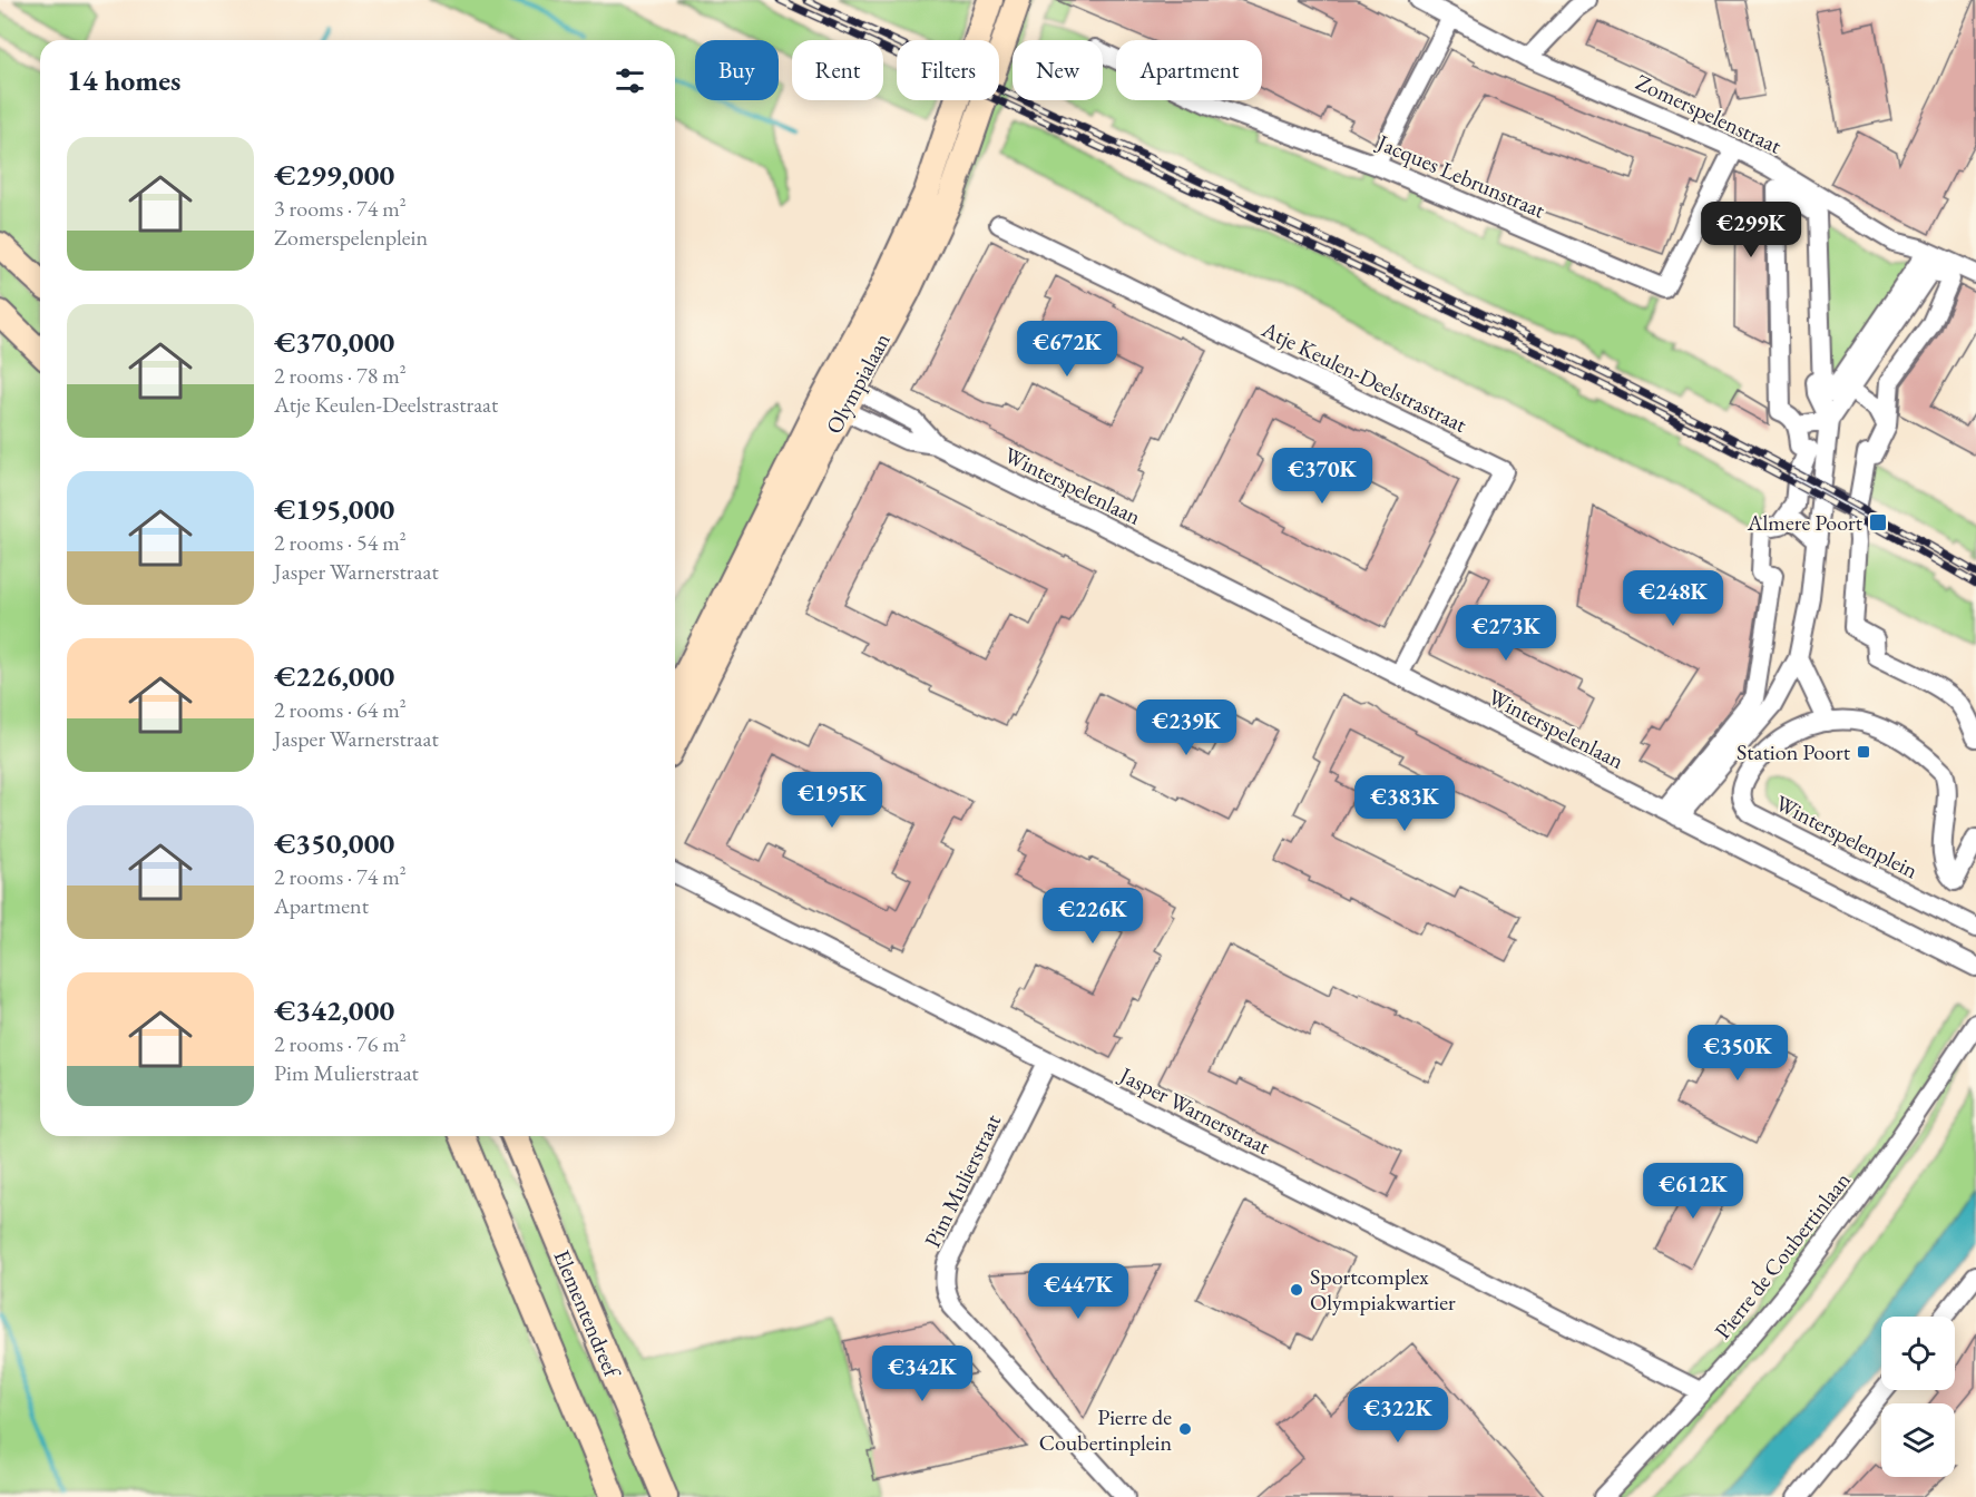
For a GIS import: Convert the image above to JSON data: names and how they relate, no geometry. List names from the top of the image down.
{
  "streets": {
    "street": [
      "Zomerspelenstraat",
      "Jacques Lebrunstraat",
      "Atje Keulen-Deelstrastraat",
      "Olympialaan",
      "Winterspelenlaan",
      "Winterspelenplein",
      "Jasper Warnerstraat",
      "Pim Mulierstraat",
      "Pierre de Coubertinlaan",
      "Elementendreef"
    ]
  },
  "crossings": [
    ["Zomerspelenstraat", "Jacques Lebrunstraat"],
    ["Atje Keulen-Deelstrastraat", "Winterspelenlaan"],
    ["Olympialaan", "Winterspelenlaan"],
    ["Jasper Warnerstraat", "Pim Mulierstraat"],
    ["Jasper Warnerstraat", "Pierre de Coubertinlaan"]
  ],
  "places": {
    "transit": ["Almere Poort", "Station Poort"],
    "other": ["Sportcomplex Olympiakwartier", "Pierre de Coubertinplein"]
  },
  "page": {
    "chip": [
      "Buy",
      "Rent",
      "Filters",
      "New",
      "Apartment"
    ],
    "heading": "14 homes",
    "list": [
      {
        "name": "€299,000",
        "note": "3 rooms · 74 m² · Zomerspelenplein"
      },
      {
        "name": "€370,000",
        "note": "2 rooms · 78 m² · Atje Keulen-Deelstrastraat"
      },
      {
        "name": "€195,000",
        "note": "2 rooms · 54 m² · Jasper Warnerstraat"
      },
      {
        "name": "€226,000",
        "note": "2 rooms · 64 m² · Jasper Warnerstraat"
      },
      {
        "name": "€350,000",
        "note": "2 rooms · 74 m² · Apartment"
      },
      {
        "name": "€342,000",
        "note": "2 rooms · 76 m² · Pim Mulierstraat"
      }
    ],
    "price": [
      "€299K",
      "€672K",
      "€370K",
      "€248K",
      "€273K",
      "€239K",
      "€195K",
      "€383K",
      "€226K",
      "€350K",
      "€612K",
      "€447K",
      "€342K",
      "€322K"
    ]
  }
}
